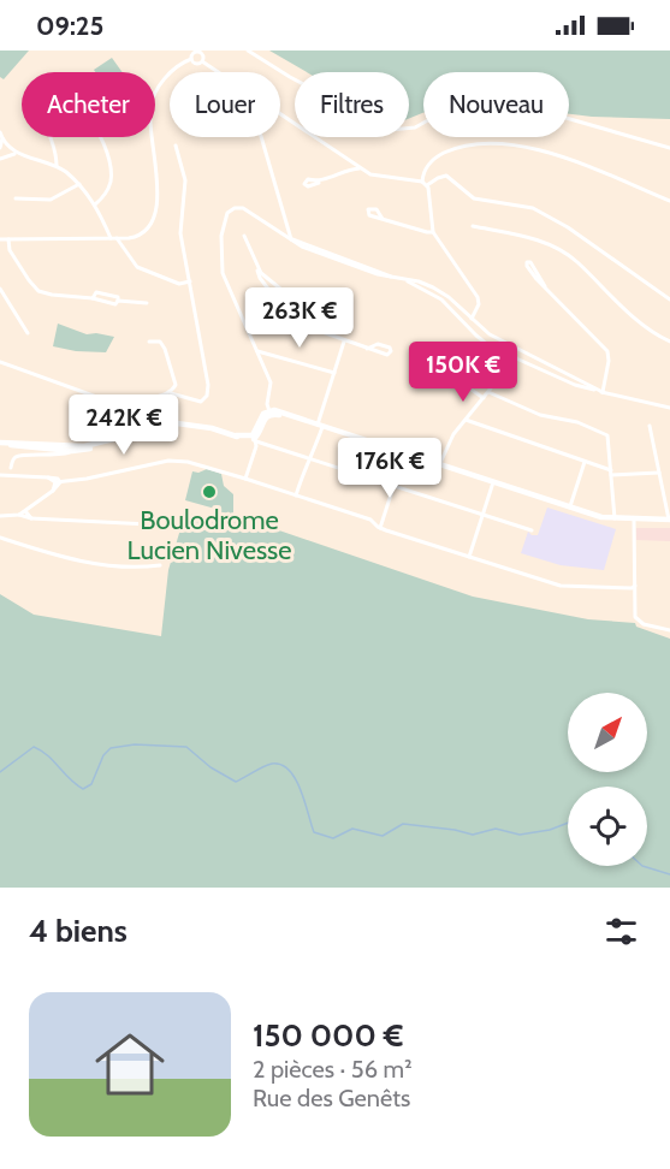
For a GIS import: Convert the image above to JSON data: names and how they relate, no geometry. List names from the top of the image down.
{
  "places": ["Boulodrome Lucien Nivesse"],
  "north": "top right",
  "page": {
    "status": "09:25",
    "chip": [
      "Acheter",
      "Louer",
      "Filtres",
      "Nouveau"
    ],
    "price": [
      "263K €",
      "150K €",
      "242K €",
      "176K €"
    ],
    "heading": "4 biens",
    "list": [
      {
        "name": "150 000 €",
        "note": "2 pièces · 56 m² · Rue des Genêts"
      }
    ]
  }
}
